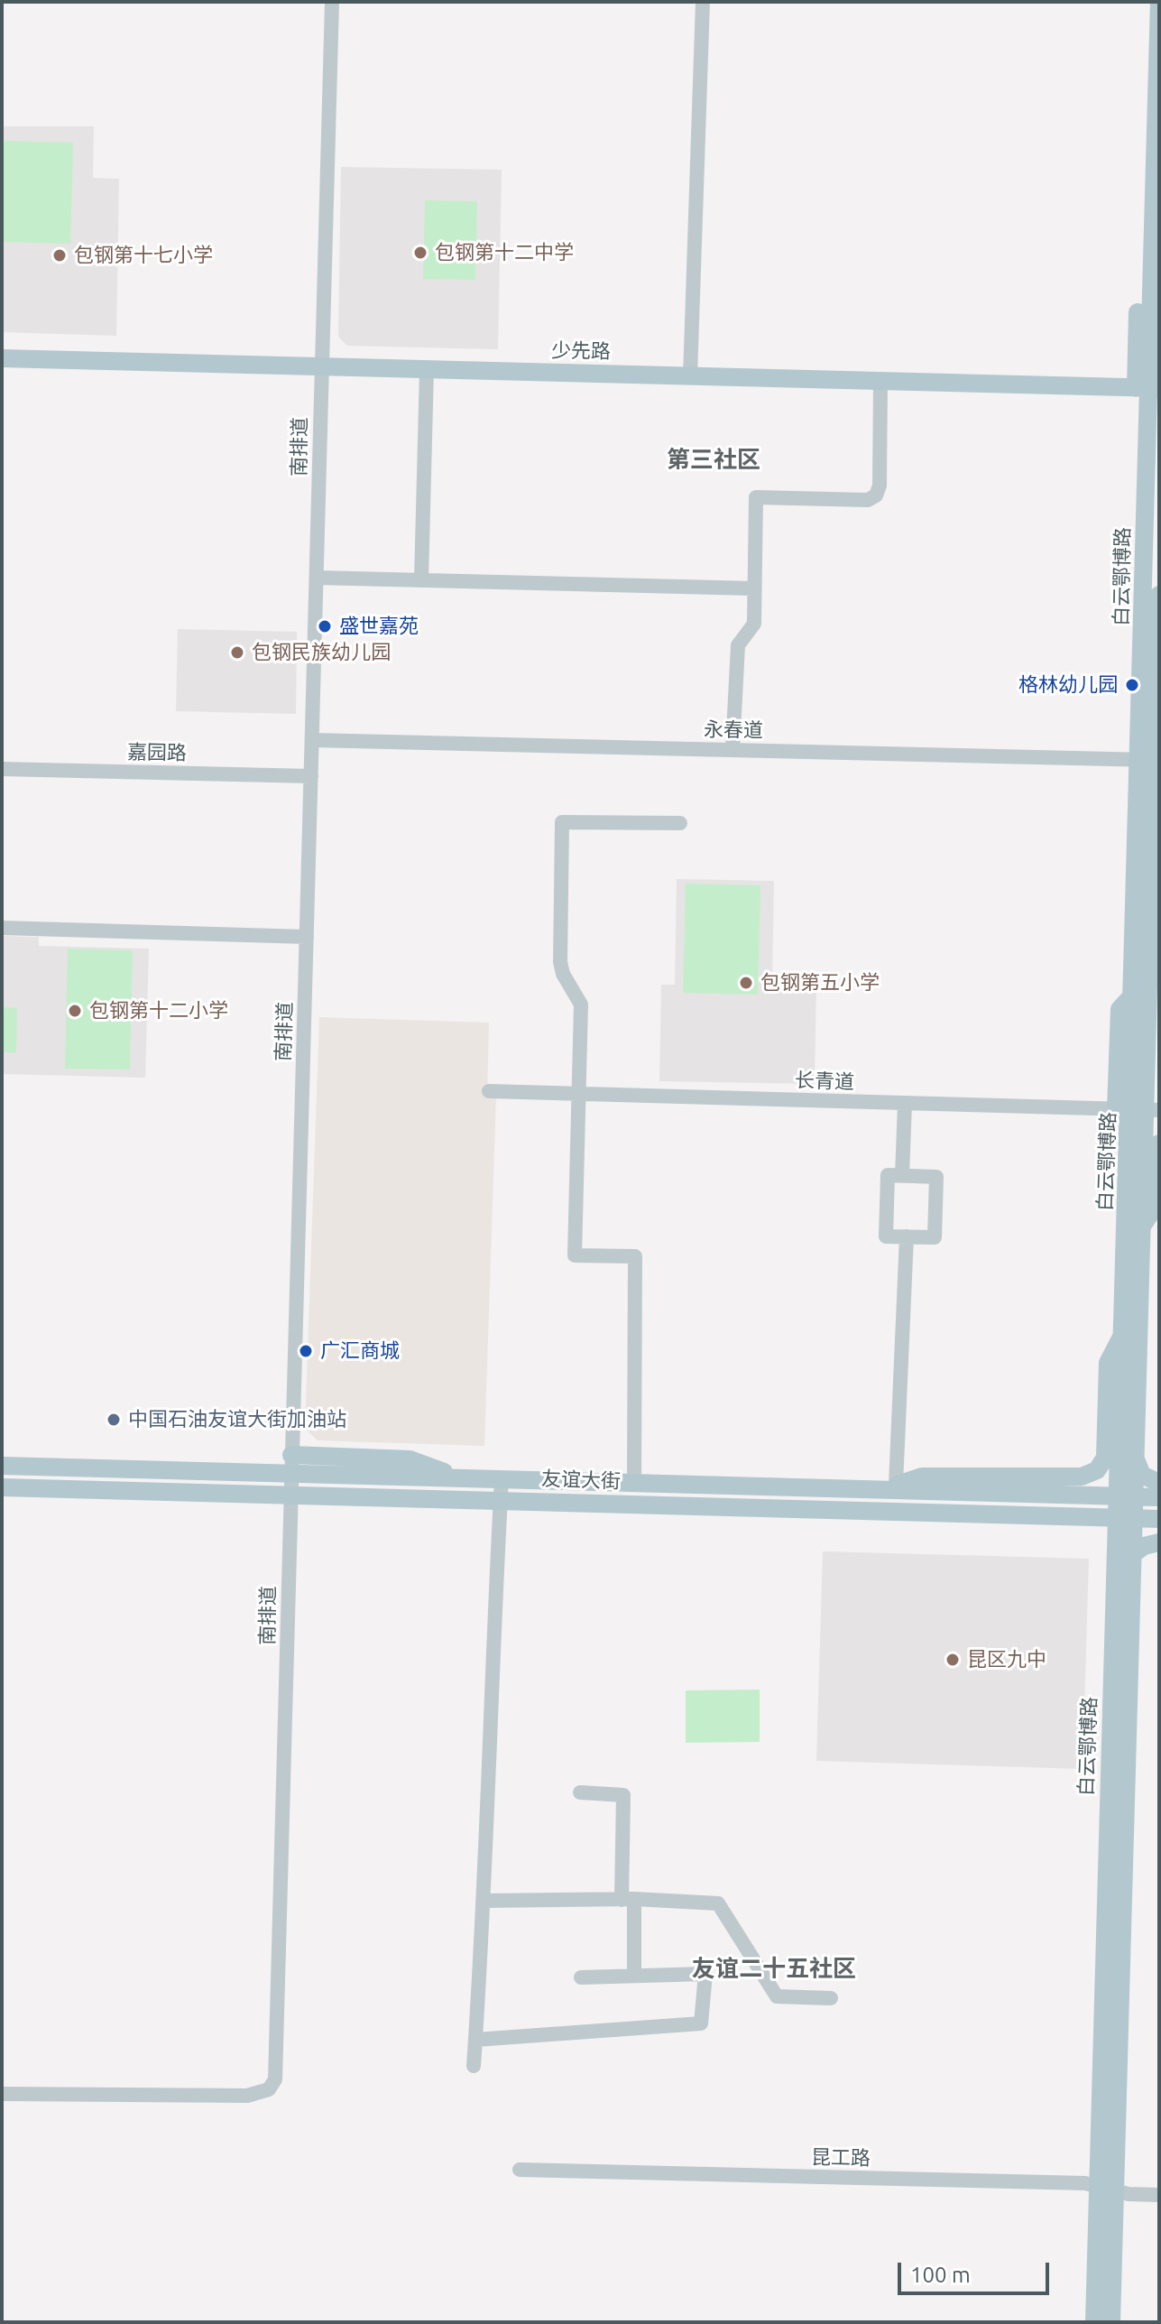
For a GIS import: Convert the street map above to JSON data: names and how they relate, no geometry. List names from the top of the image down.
{
  "streets": {
    "main road": ["少先路", "白云鄂博路", "友谊大街"],
    "street": [
      "南排道",
      "永春道",
      "嘉园路",
      "长青道",
      "昆工路"
    ]
  },
  "crossings": [
    ["少先路", "南排道"],
    ["少先路", "白云鄂博路"],
    ["南排道", "永春道"],
    ["南排道", "嘉园路"],
    ["南排道", "友谊大街"],
    ["白云鄂博路", "永春道"],
    ["白云鄂博路", "长青道"],
    ["白云鄂博路", "友谊大街"],
    ["白云鄂博路", "昆工路"]
  ],
  "districts": ["第三社区", "友谊二十五社区"],
  "places": [
    "包钢第十二中学",
    "包钢第十七小学",
    "盛世嘉苑",
    "包钢民族幼儿园",
    "格林幼儿园",
    "包钢第五小学",
    "包钢第十二小学",
    "广汇商城",
    "中国石油友谊大街加油站",
    "昆区九中"
  ],
  "scale_bar": "100 m"
}
